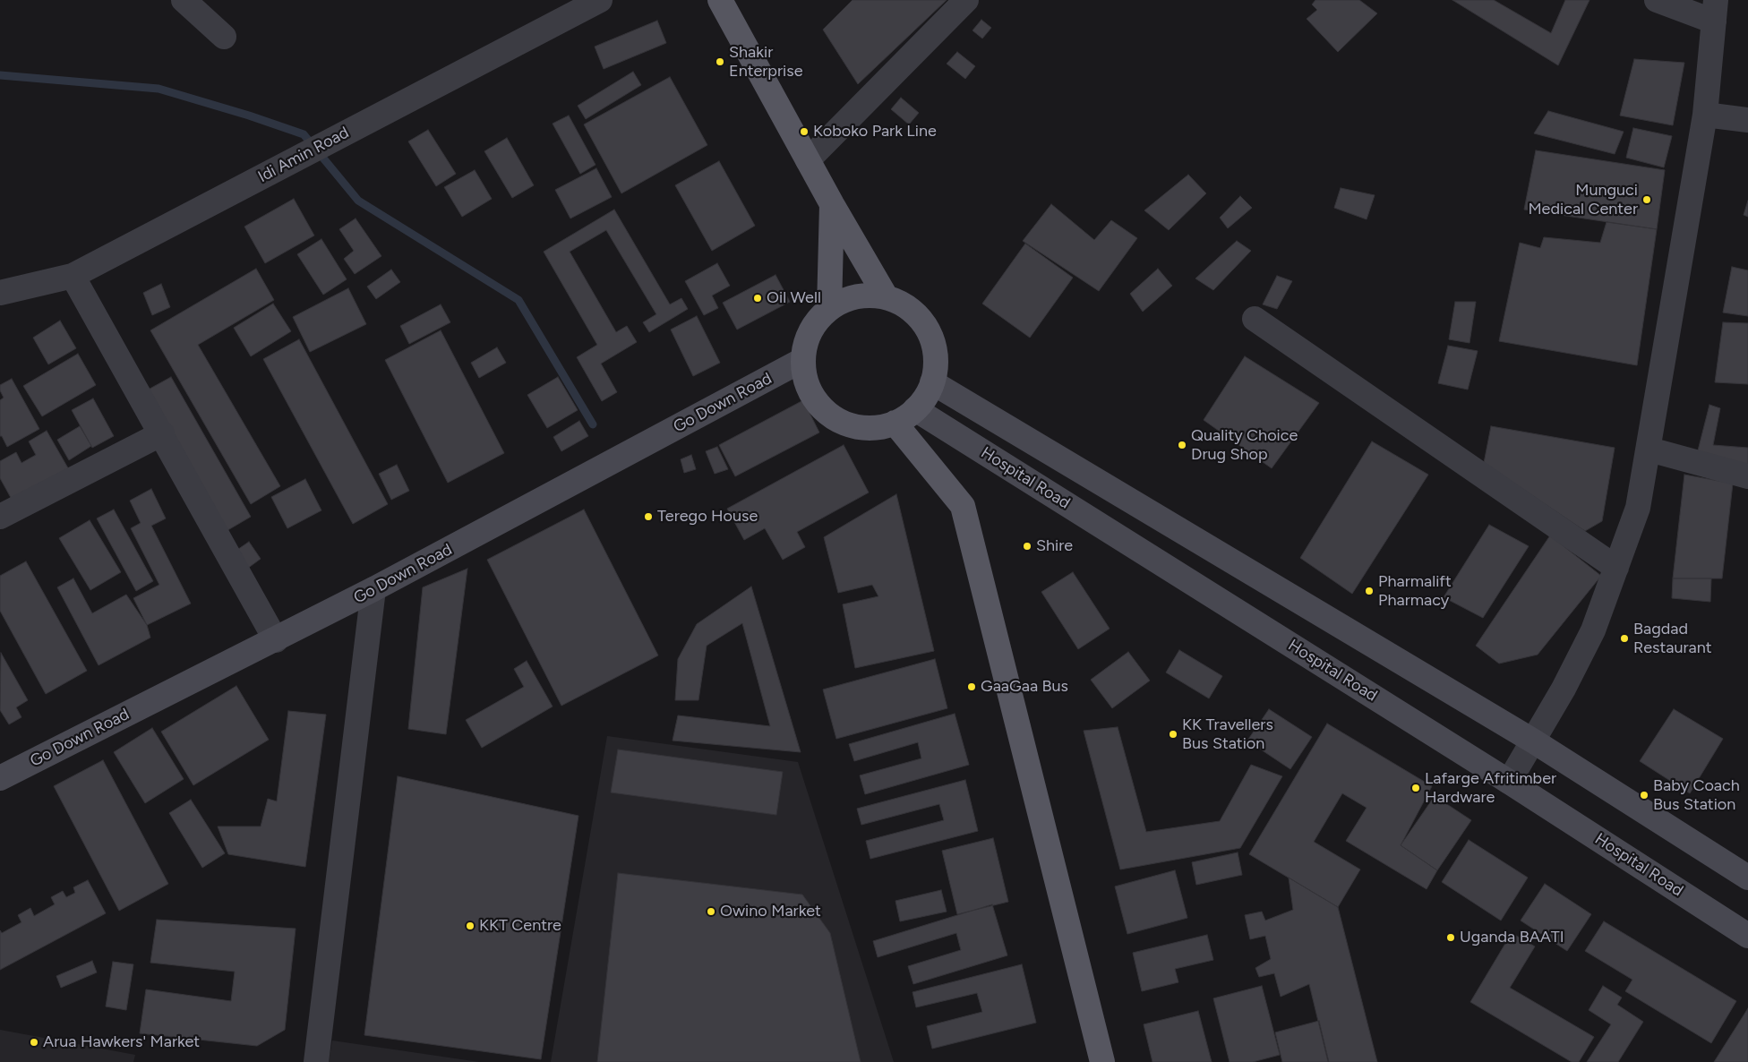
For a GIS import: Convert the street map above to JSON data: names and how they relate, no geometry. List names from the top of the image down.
{
  "streets": {
    "main road": ["Go Down Road", "Hospital Road"],
    "street": ["Idi Amin Road"]
  },
  "crossings": [
    ["Go Down Road", "Hospital Road"]
  ],
  "places": [
    "Shakir Enterprise",
    "Koboko Park Line",
    "Munguci Medical Center",
    "Oil Well",
    "Quality Choice Drug Shop",
    "Terego House",
    "Shire",
    "Pharmalift Pharmacy",
    "Bagdad Restaurant",
    "GaaGaa Bus",
    "KK Travellers Bus Station",
    "Lafarge Afritimber Hardware",
    "Baby Coach Bus Station",
    "Owino Market",
    "KKT Centre",
    "Uganda BAATI",
    "Arua Hawkers' Market"
  ]
}
